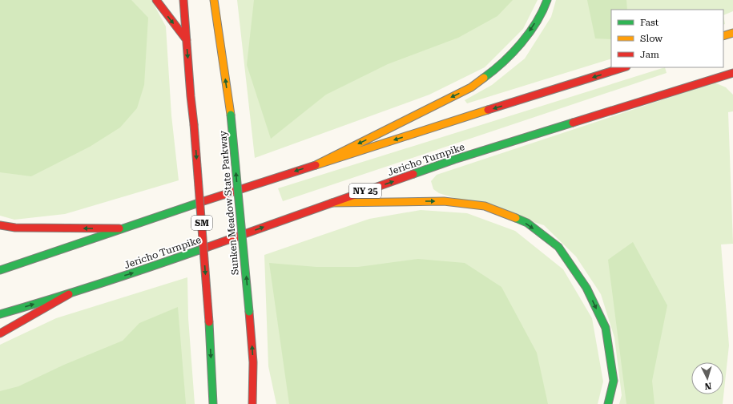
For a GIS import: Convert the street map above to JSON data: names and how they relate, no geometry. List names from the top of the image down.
{
  "streets": {
    "main road": [
      "Jericho Turnpike",
      "NY 25",
      "Sunken Meadow State Parkway",
      "SM"
    ]
  },
  "legend": ["Fast", "Slow", "Jam"],
  "north": "bottom"
}
